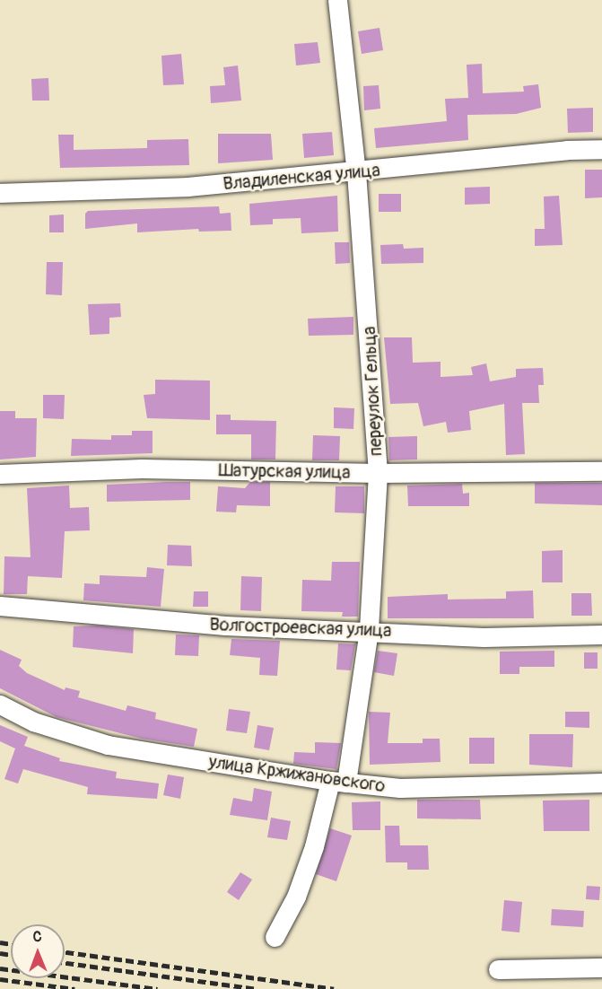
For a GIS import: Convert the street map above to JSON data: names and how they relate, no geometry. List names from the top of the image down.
{
  "streets": {
    "street": [
      "Владиленская улица",
      "переулок Гельца",
      "Шатурская улица",
      "Волгостроевская улица",
      "улица Кржижановского"
    ]
  },
  "crossings": [
    ["Владиленская улица", "переулок Гельца"],
    ["переулок Гельца", "Шатурская улица"],
    ["переулок Гельца", "Волгостроевская улица"],
    ["переулок Гельца", "улица Кржижановского"]
  ],
  "north": "top"
}
